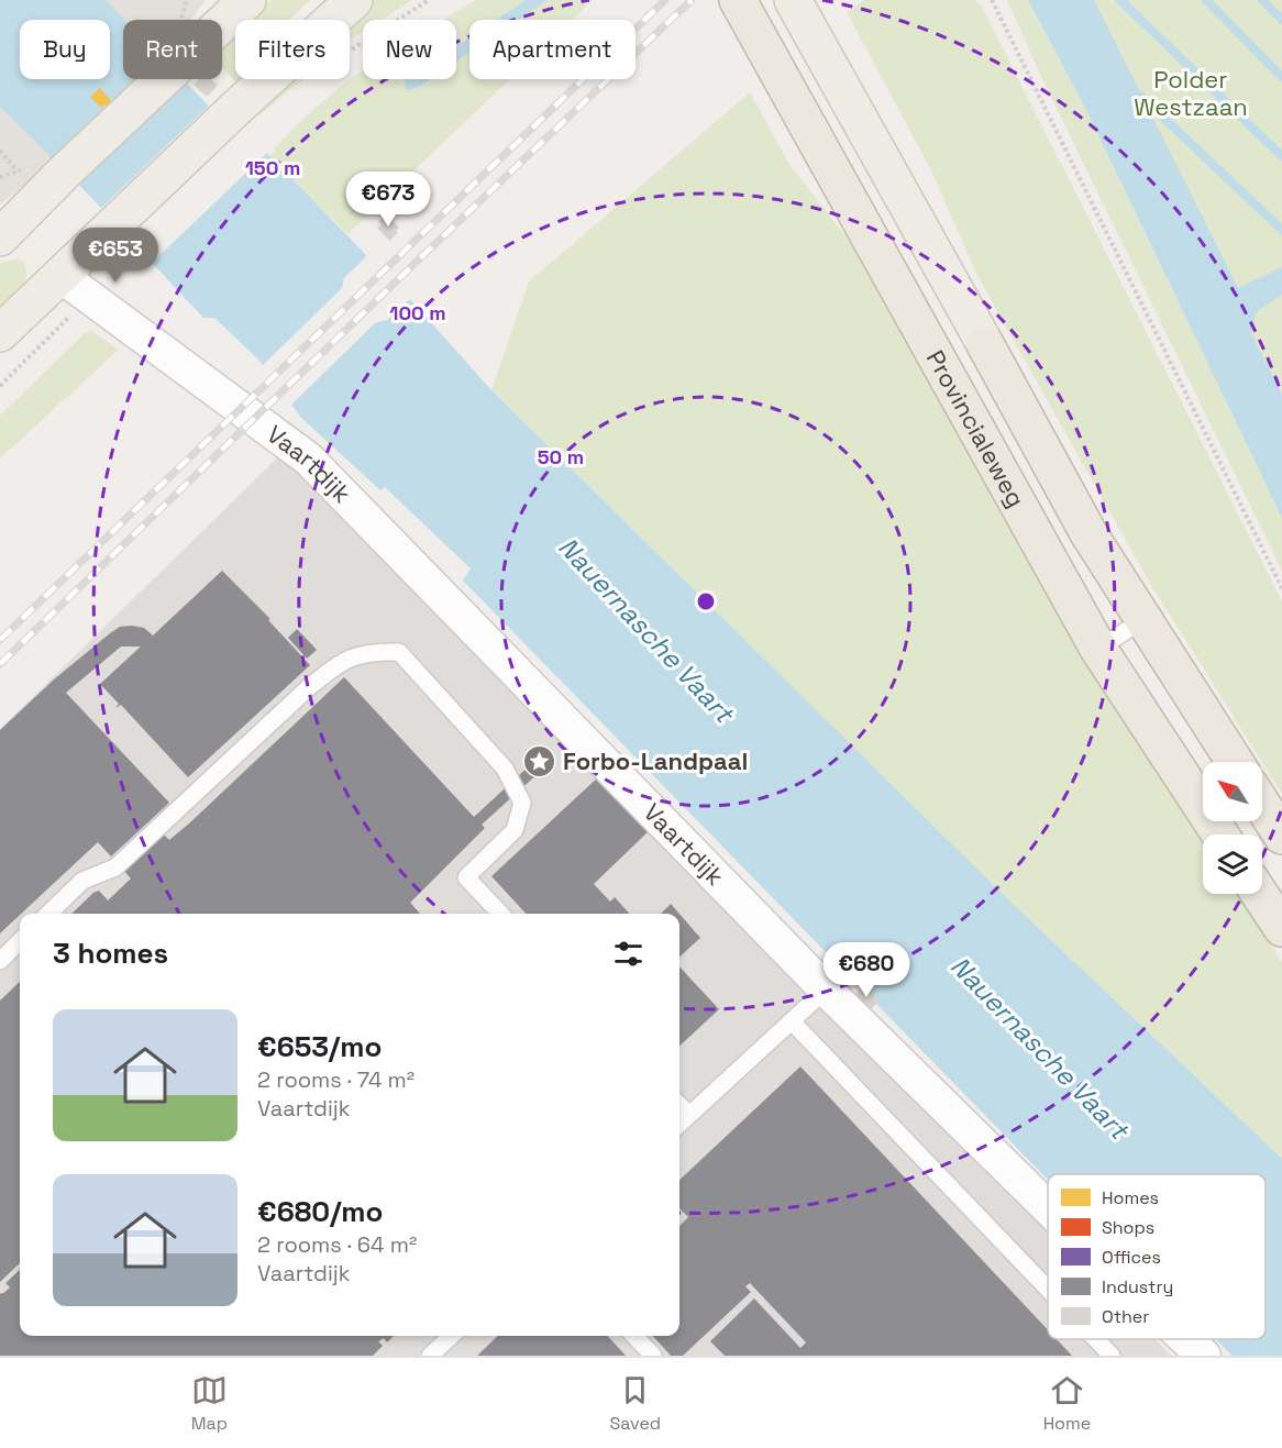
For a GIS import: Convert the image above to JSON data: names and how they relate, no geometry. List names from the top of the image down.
{
  "streets": {
    "highway": ["Provincialeweg"],
    "street": ["Vaartdijk"]
  },
  "water": ["Nauernasche Vaart"],
  "parks": ["Polder Westzaan"],
  "places": {
    "place": ["Forbo-Landpaal"]
  },
  "legend": [
    "Homes",
    "Shops",
    "Offices",
    "Industry",
    "Other"
  ],
  "north": "top left",
  "page": {
    "chip": [
      "Buy",
      "Rent",
      "Filters",
      "New",
      "Apartment"
    ],
    "price": ["€673", "€653", "€680"],
    "heading": "3 homes",
    "list": [
      {
        "name": "€653/mo",
        "note": "2 rooms · 74 m² · Vaartdijk"
      },
      {
        "name": "€680/mo",
        "note": "2 rooms · 64 m² · Vaartdijk"
      }
    ],
    "tabs": ["Map", "Saved", "Home"]
  },
  "rings": ["150 m", "100 m", "50 m"]
}
